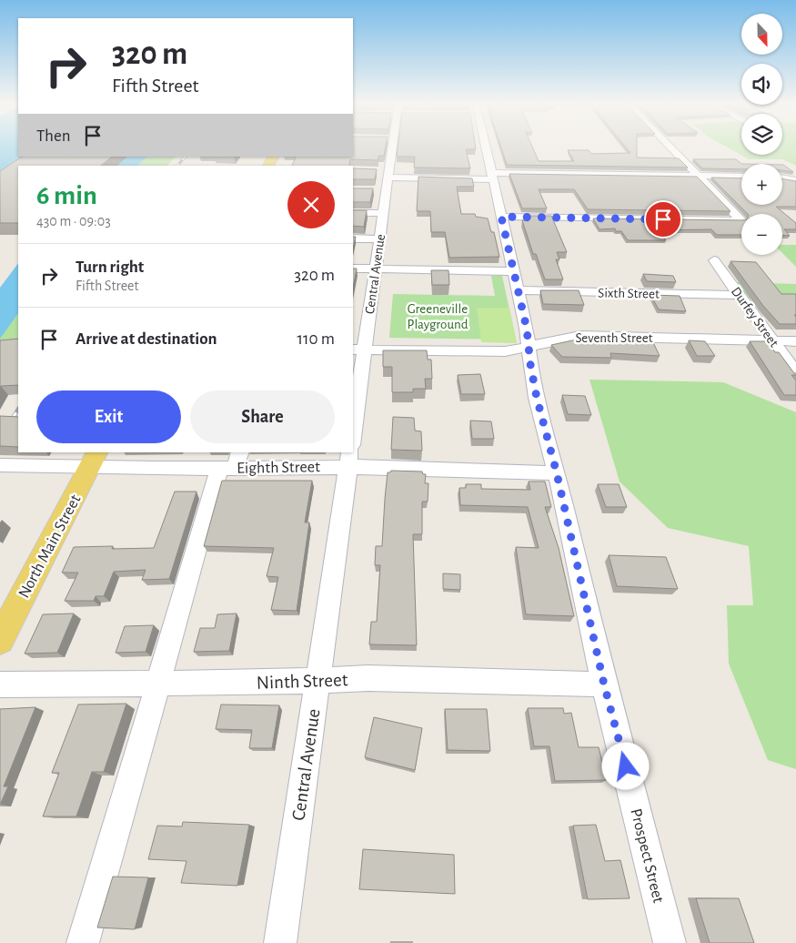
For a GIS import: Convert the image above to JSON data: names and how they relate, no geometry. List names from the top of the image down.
{
  "streets": {
    "main road": ["North Main Street"],
    "street": [
      "Central Avenue",
      "Sixth Street",
      "Durfey Street",
      "Seventh Street",
      "Eighth Street",
      "Ninth Street",
      "Prospect Street"
    ]
  },
  "crossings": [
    ["Central Avenue", "Sixth Street"],
    ["Central Avenue", "Seventh Street"],
    ["Central Avenue", "Eighth Street"],
    ["Central Avenue", "Ninth Street"],
    ["Sixth Street", "Durfey Street"],
    ["Sixth Street", "Prospect Street"],
    ["Durfey Street", "Seventh Street"],
    ["Seventh Street", "Prospect Street"],
    ["Eighth Street", "North Main Street"],
    ["Eighth Street", "Prospect Street"],
    ["Ninth Street", "Prospect Street"]
  ],
  "parks": ["Greeneville Playground"],
  "north": "bottom",
  "page": {
    "map_buttons": ["+", "−"],
    "turn": ["320 m", "Fifth Street"],
    "then": "Then",
    "heading": ["6 min", "430 m · 09:03"],
    "list": [
      {
        "name": "Turn right",
        "note": "Fifth Street",
        "value": "320 m"
      },
      {
        "name": "Arrive at destination",
        "value": "110 m"
      }
    ],
    "buttons": ["Exit", "Share"]
  }
}
